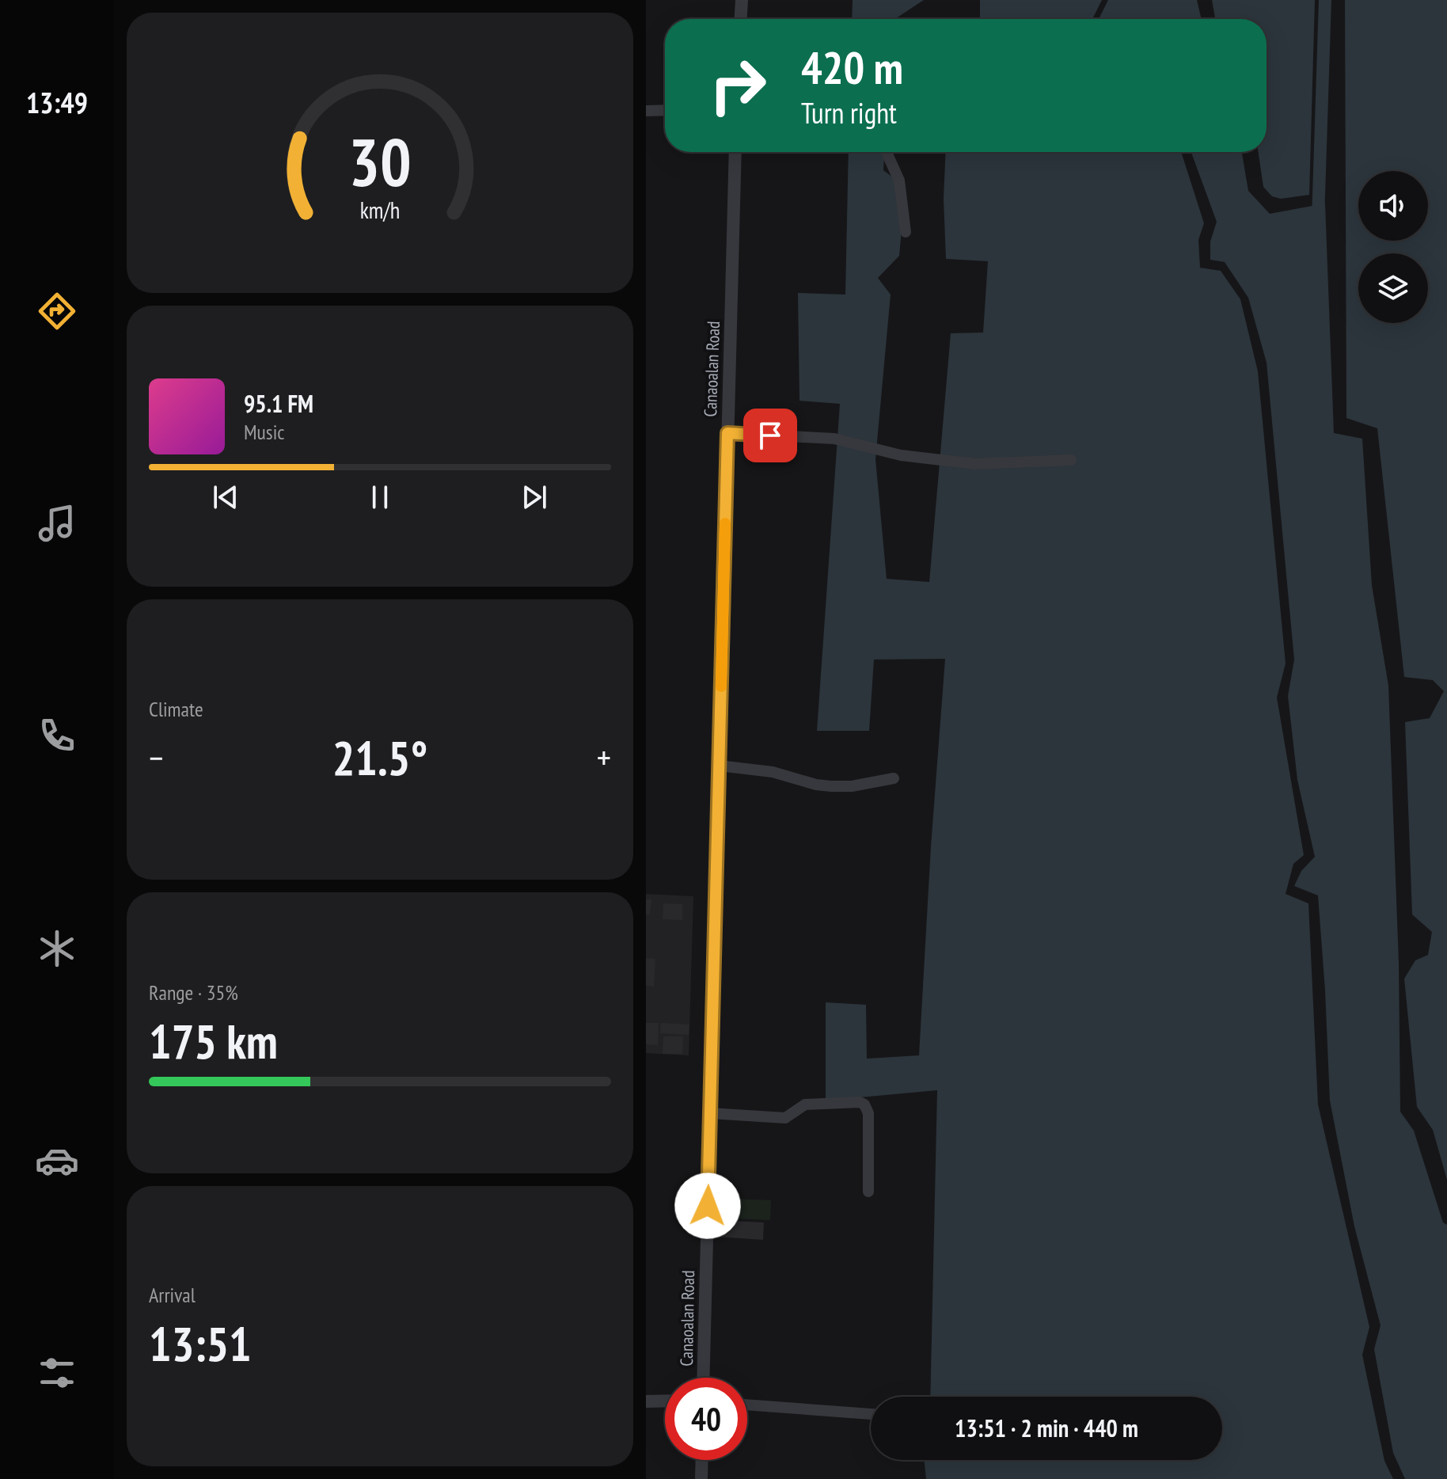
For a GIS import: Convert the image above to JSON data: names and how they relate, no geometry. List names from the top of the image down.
{
  "streets": {
    "street": ["Canaoalan Road"]
  },
  "page": {
    "tabs": "13:49",
    "turn": ["420 m", "Turn right"],
    "song": ["95.1 FM", "Music"],
    "tile": [
      "Climate",
      ["Range · 35%", "175 km"],
      ["Arrival", "13:51"]
    ],
    "heat": ["−", "21.5°", "+"],
    "limit": "40",
    "trip": "13:51 · 2 min · 440 m",
    "gauge": ["30", "km/h"]
  }
}
